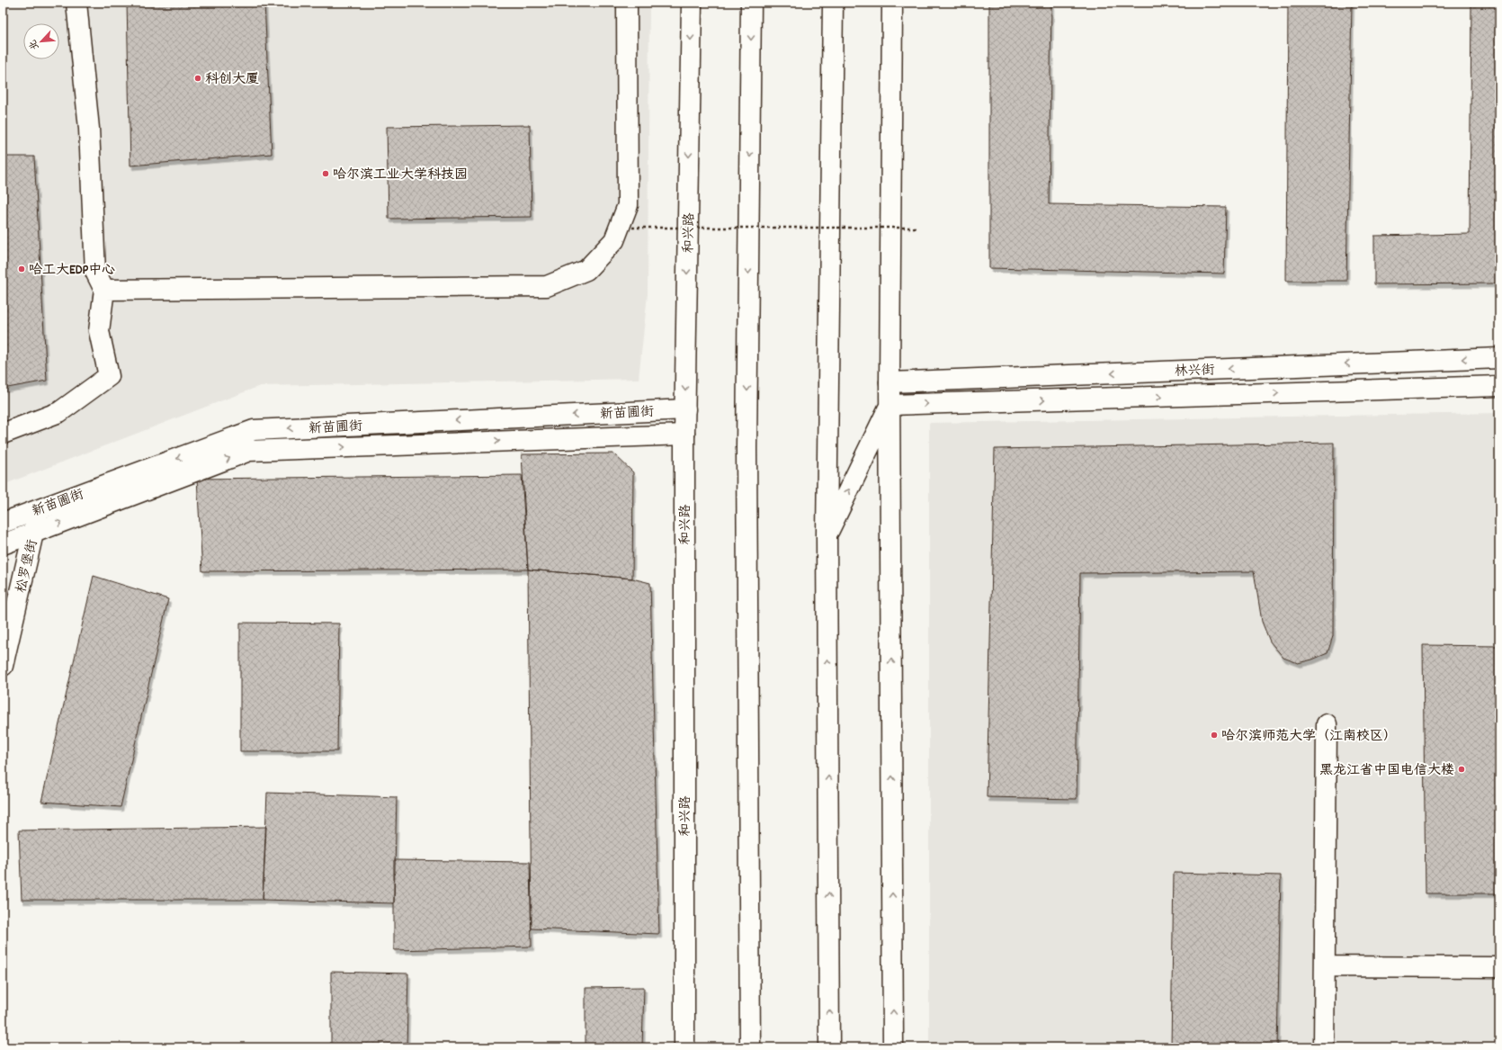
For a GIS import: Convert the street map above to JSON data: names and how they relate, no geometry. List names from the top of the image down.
{
  "streets": {
    "main road": [
      "和兴路",
      "林兴街",
      "新苗圃街",
      "松罗堡街"
    ]
  },
  "crossings": [
    ["和兴路", "新苗圃街"],
    ["新苗圃街", "松罗堡街"]
  ],
  "places": [
    "科创大厦",
    "哈尔滨工业大学科技园",
    "哈工大EDP中心",
    "哈尔滨师范大学（江南校区）",
    "黑龙江省中国电信大楼"
  ],
  "north": "bottom left"
}
